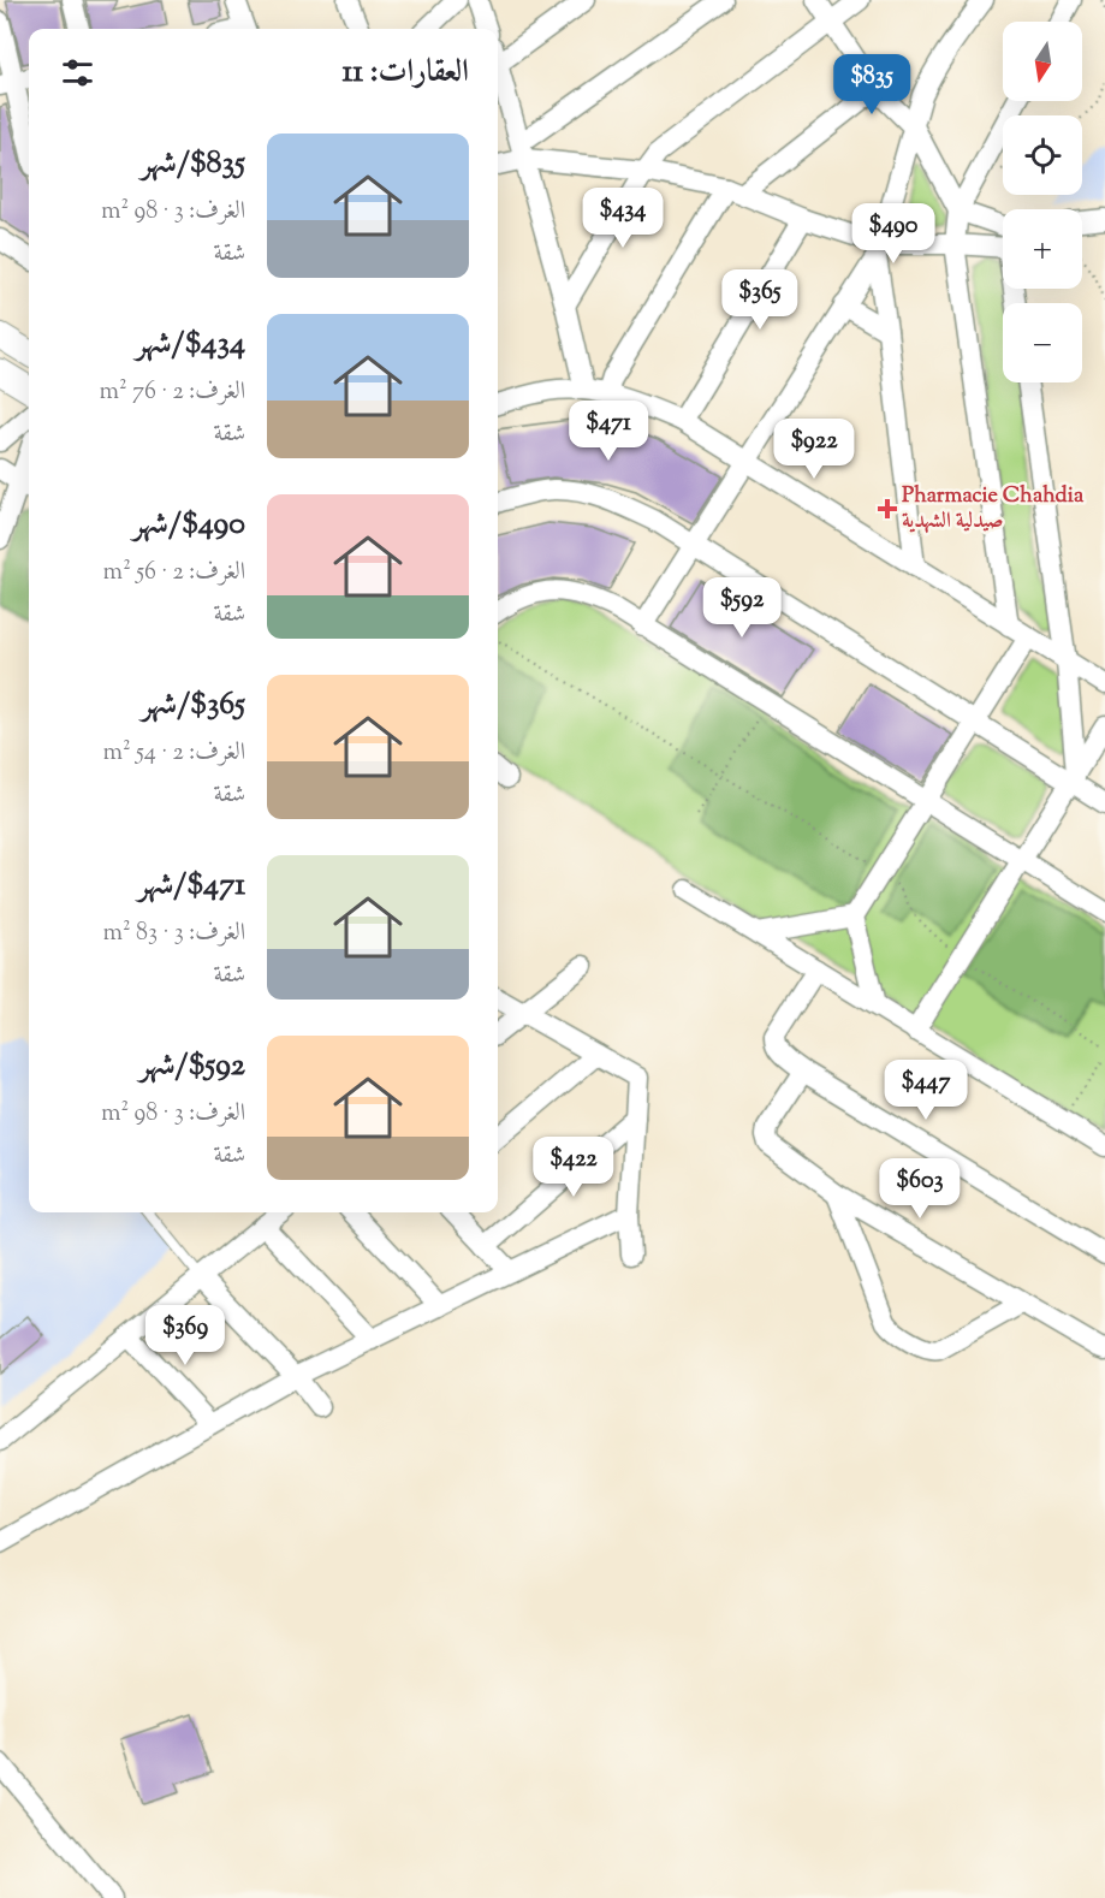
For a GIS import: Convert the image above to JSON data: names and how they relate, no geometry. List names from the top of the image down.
{
  "places": {
    "health": ["Pharmacie Chahdia صيدلية الشهدية"]
  },
  "north": "bottom",
  "page": {
    "map_buttons": ["+", "−"],
    "heading": "العقارات: 11",
    "price": [
      "$835",
      "$434",
      "$490",
      "$365",
      "$471",
      "$922",
      "$592",
      "$447",
      "$422",
      "$603",
      "$369"
    ],
    "list": [
      {
        "name": "$835/شهر",
        "note": "الغرف: 3 · 98 m² · شقة"
      },
      {
        "name": "$434/شهر",
        "note": "الغرف: 2 · 76 m² · شقة"
      },
      {
        "name": "$490/شهر",
        "note": "الغرف: 2 · 56 m² · شقة"
      },
      {
        "name": "$365/شهر",
        "note": "الغرف: 2 · 54 m² · شقة"
      },
      {
        "name": "$471/شهر",
        "note": "الغرف: 3 · 83 m² · شقة"
      },
      {
        "name": "$592/شهر",
        "note": "الغرف: 3 · 98 m² · شقة"
      }
    ]
  }
}
